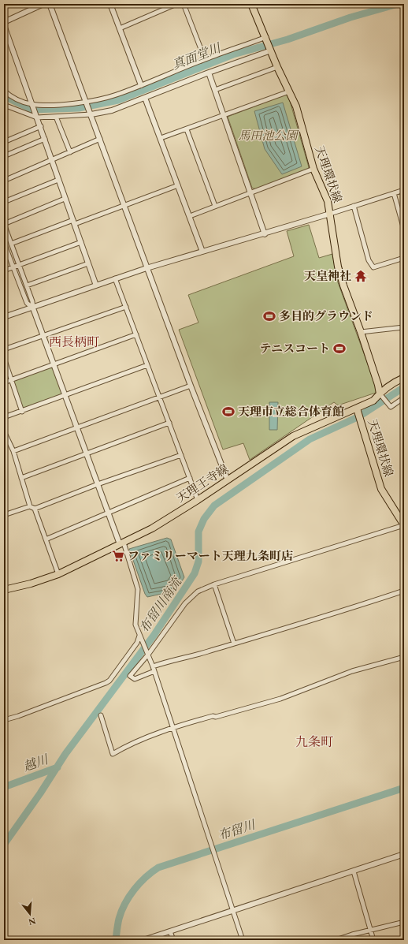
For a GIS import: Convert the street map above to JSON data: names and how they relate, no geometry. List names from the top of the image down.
{
  "streets": {
    "main road": ["天理環状線", "天理王寺線"]
  },
  "crossings": [
    ["天理環状線", "天理王寺線"]
  ],
  "districts": ["西長柄町", "九条町"],
  "water": [
    "真面堂川",
    "布留川南流",
    "越川",
    "布留川"
  ],
  "parks": ["馬田池公園"],
  "places": {
    "temple": ["天皇神社"],
    "sports": ["多目的グラウンド", "テニスコート", "天理市立総合体育館"],
    "supermarket": ["ファミリーマート天理九条町店"]
  },
  "north": "bottom"
}
